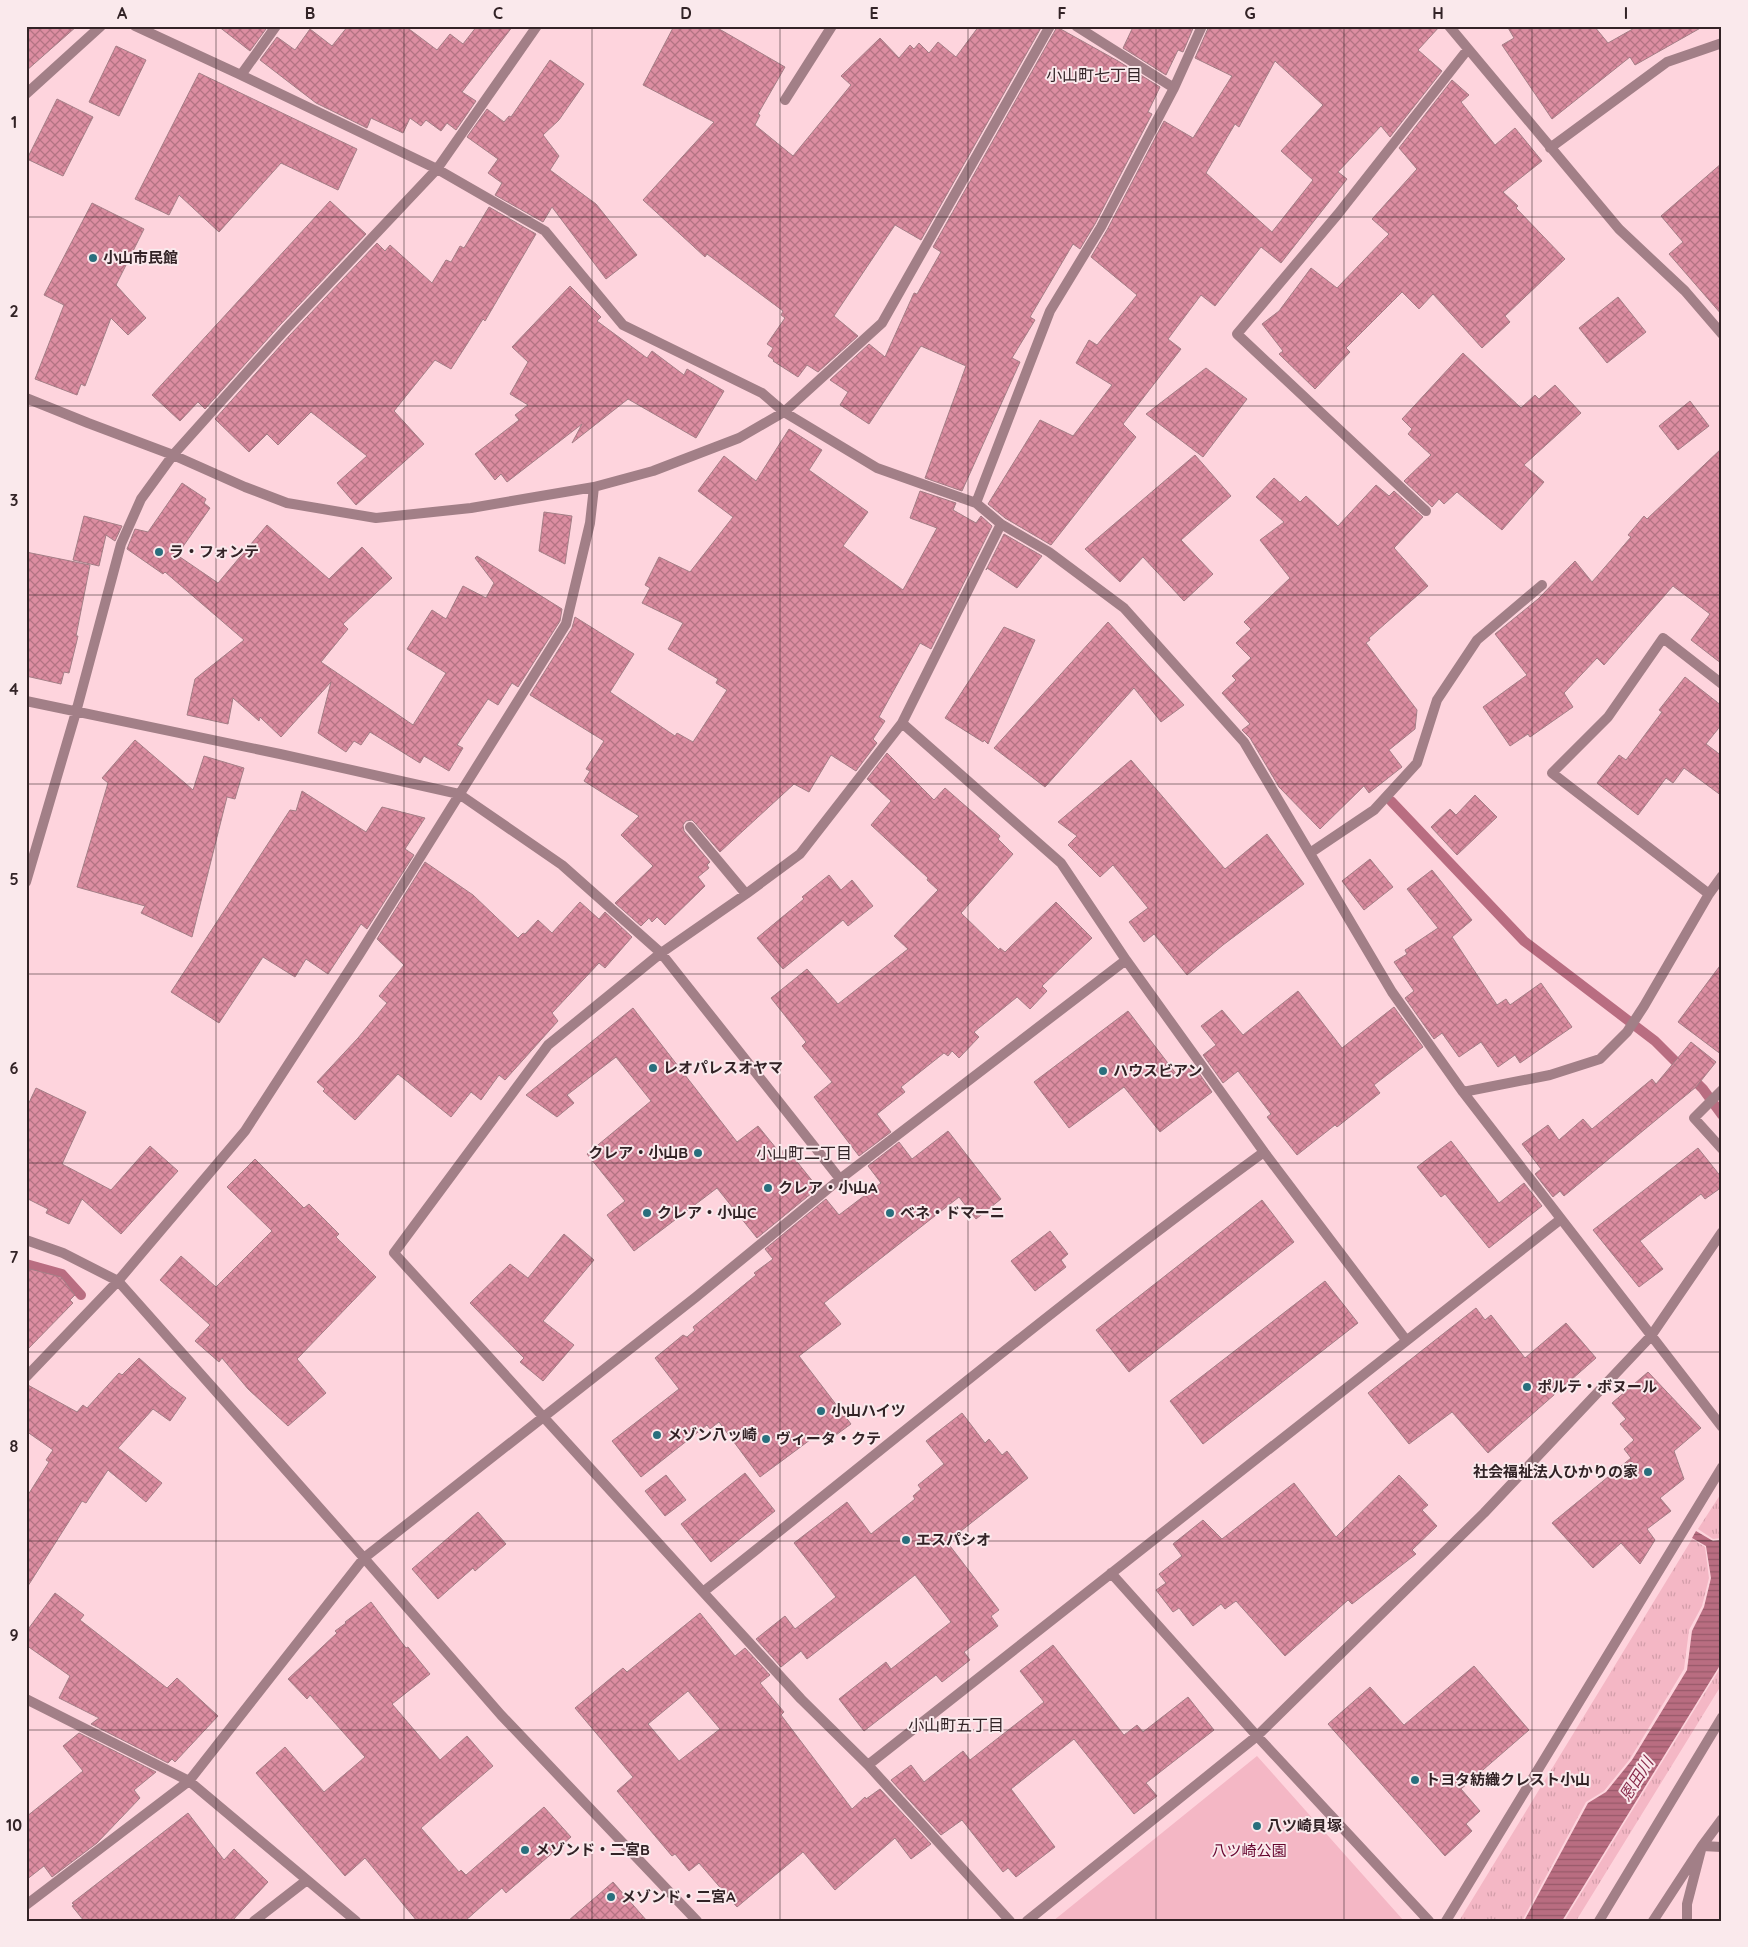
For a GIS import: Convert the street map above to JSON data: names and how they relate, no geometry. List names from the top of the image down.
{
  "districts": ["小山町七丁目", "小山町二丁目", "小山町五丁目"],
  "water": ["恩田川"],
  "parks": ["八ツ崎公園"],
  "places": [
    "小山市民館",
    "ラ・フォンテ",
    "レオパレスオヤマ",
    "ハウスビアン",
    "クレア・小山B",
    "クレア・小山A",
    "クレア・小山C",
    "ベネ・ドマーニ",
    "ポルテ・ボヌール",
    "小山ハイツ",
    "メゾン八ッ崎",
    "ヴィータ・クテ",
    "社会福祉法人ひかりの家",
    "エスパシオ",
    "トヨタ紡織クレスト小山",
    "八ツ崎貝塚",
    "メゾンド・二宮B",
    "メゾンド・二宮A"
  ],
  "grid": {
    "columns": [
      "A",
      "B",
      "C",
      "D",
      "E",
      "F",
      "G",
      "H",
      "I"
    ],
    "rows": [
      "1",
      "2",
      "3",
      "4",
      "5",
      "6",
      "7",
      "8",
      "9",
      "10"
    ]
  }
}
